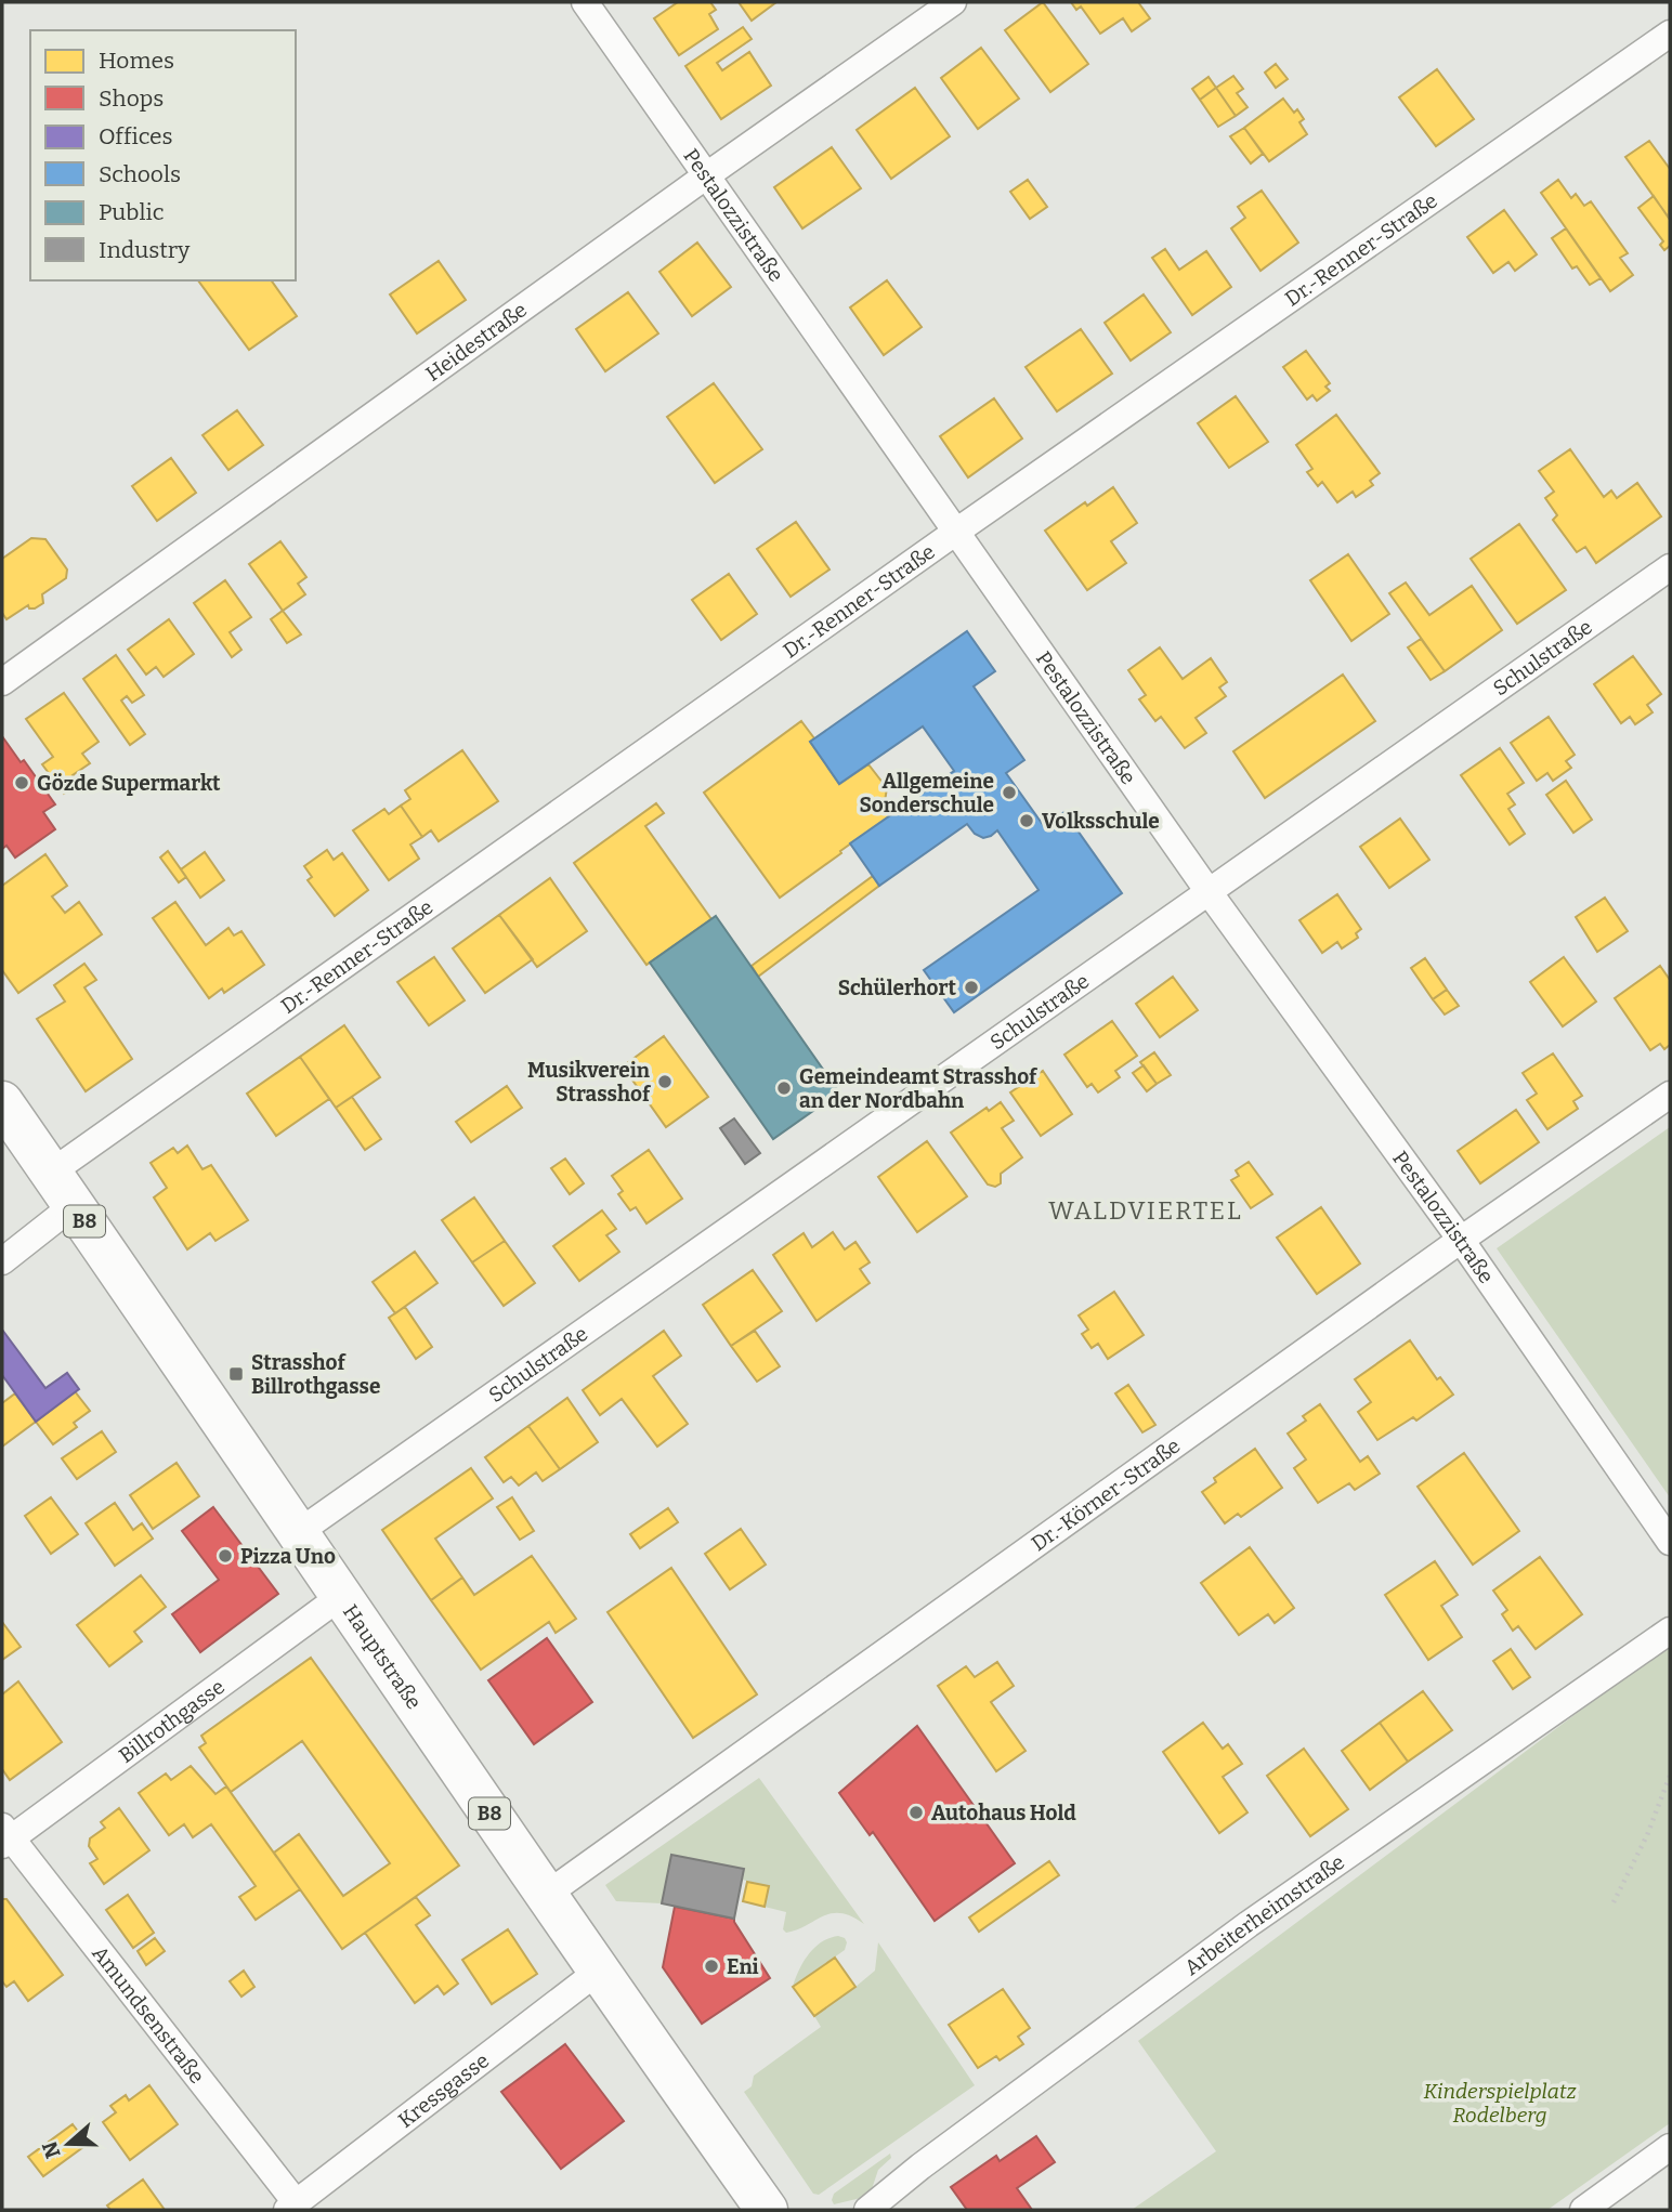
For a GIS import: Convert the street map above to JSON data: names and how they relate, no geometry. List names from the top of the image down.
{
  "streets": {
    "main road": ["B8", "Hauptstraße"],
    "street": [
      "Pestalozzistraße",
      "Dr.-Renner-Straße",
      "Heidestraße",
      "Schulstraße",
      "Dr.-Körner-Straße",
      "Billrothgasse",
      "Arbeiterheimstraße",
      "Amundsenstraße",
      "Kressgasse"
    ]
  },
  "crossings": [
    ["Pestalozzistraße", "Dr.-Renner-Straße"],
    ["Pestalozzistraße", "Heidestraße"],
    ["Pestalozzistraße", "Schulstraße"],
    ["Pestalozzistraße", "Dr.-Körner-Straße"],
    ["Dr.-Renner-Straße", "Hauptstraße"],
    ["Schulstraße", "Hauptstraße"],
    ["Dr.-Körner-Straße", "Hauptstraße"],
    ["Hauptstraße", "Billrothgasse"],
    ["Hauptstraße", "Kressgasse"],
    ["Billrothgasse", "Amundsenstraße"],
    ["Amundsenstraße", "Kressgasse"]
  ],
  "districts": ["WALDVIERTEL"],
  "parks": ["Kinderspielplatz Rodelberg"],
  "places": {
    "other": [
      "Gözde Supermarkt",
      "Allgemeine Sonderschule",
      "Volksschule",
      "Schülerhort",
      "Musikverein Strasshof",
      "Gemeindeamt Strasshof an der Nordbahn",
      "Pizza Uno",
      "Autohaus Hold",
      "Eni"
    ],
    "transit": ["Strasshof Billrothgasse"]
  },
  "legend": [
    "Homes",
    "Shops",
    "Offices",
    "Schools",
    "Public",
    "Industry"
  ],
  "north": "left"
}
